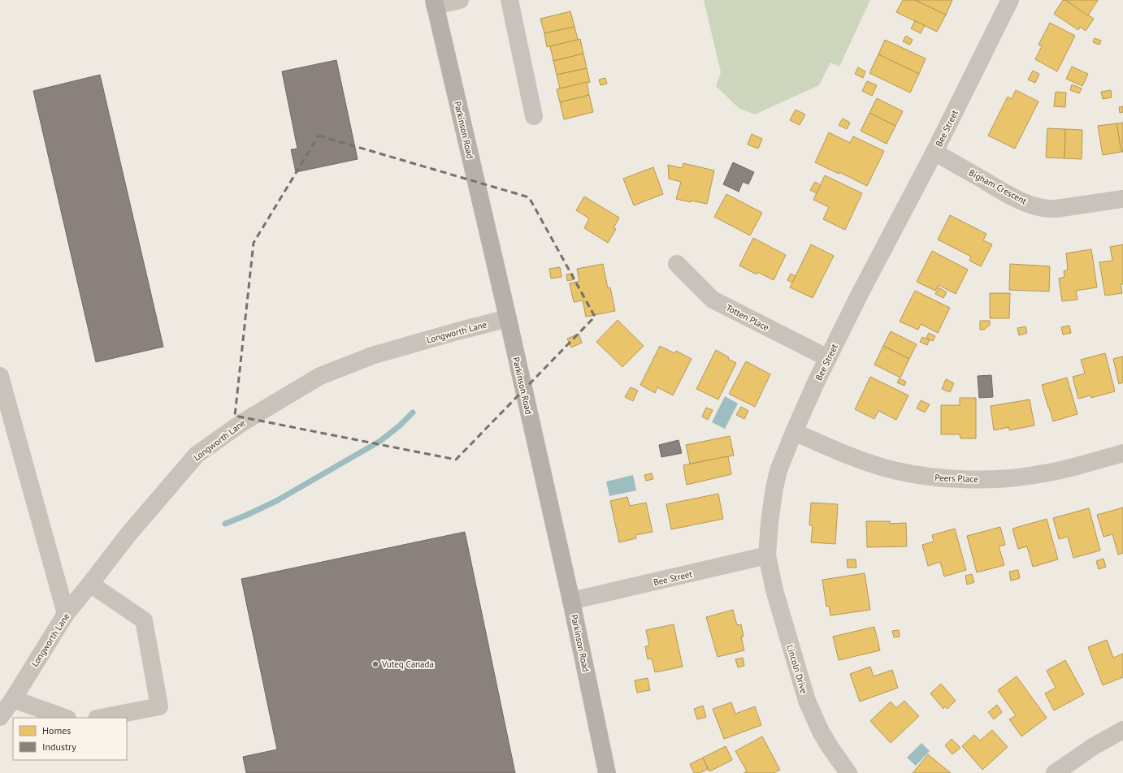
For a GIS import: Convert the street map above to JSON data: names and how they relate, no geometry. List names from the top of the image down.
{
  "streets": {
    "main road": ["Parkinson Road"],
    "street": [
      "Bee Street",
      "Bigham Crescent",
      "Totten Place",
      "Longworth Lane",
      "Peers Place",
      "Lincoln Drive"
    ]
  },
  "crossings": [
    ["Bee Street", "Parkinson Road"],
    ["Bee Street", "Bigham Crescent"],
    ["Bee Street", "Totten Place"],
    ["Bee Street", "Peers Place"],
    ["Bee Street", "Lincoln Drive"],
    ["Parkinson Road", "Longworth Lane"]
  ],
  "places": ["Vuteq Canada"],
  "legend": ["Homes", "Industry"]
}
